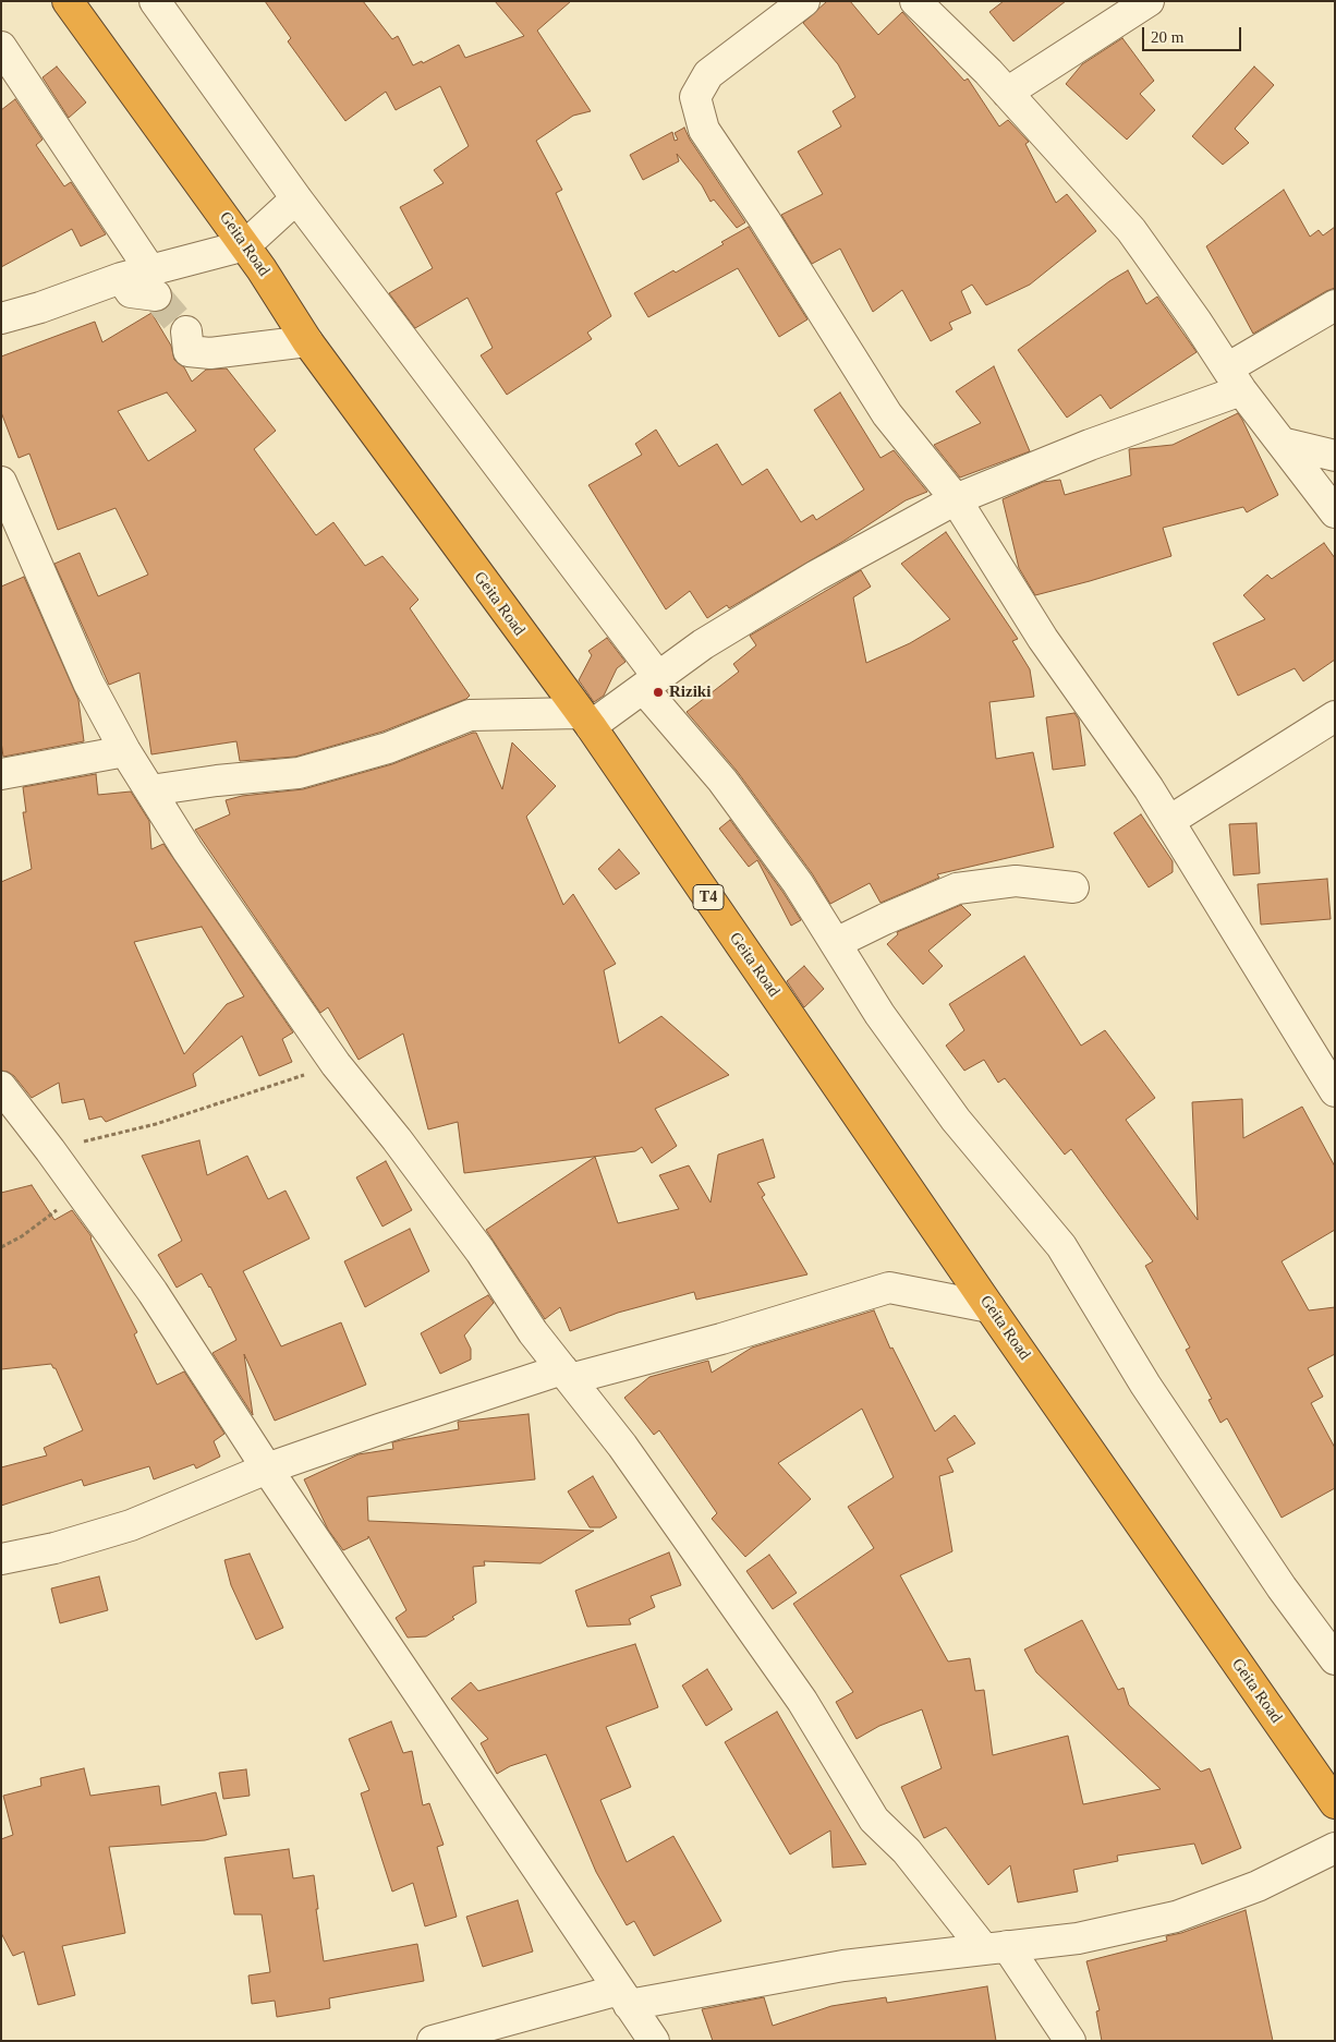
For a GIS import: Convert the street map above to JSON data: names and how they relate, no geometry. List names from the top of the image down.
{
  "streets": {
    "highway": ["Geita Road", "T4"]
  },
  "places": ["Riziki"],
  "scale_bar": "20 m"
}
